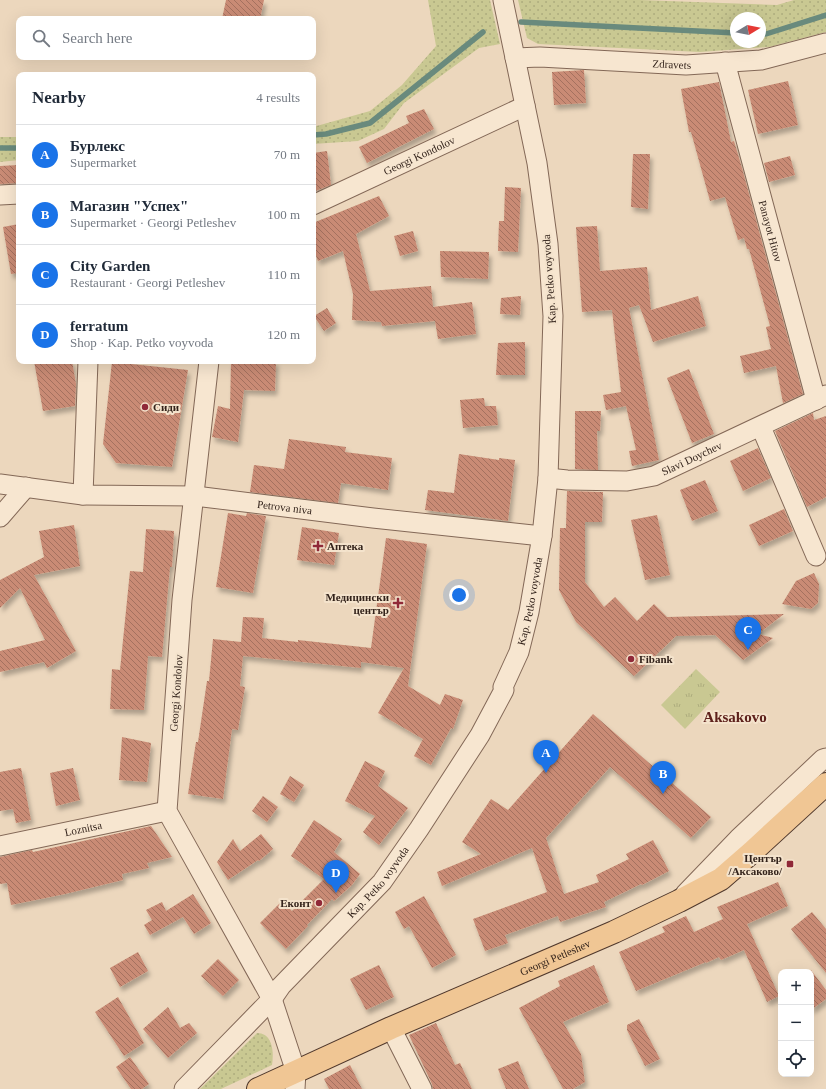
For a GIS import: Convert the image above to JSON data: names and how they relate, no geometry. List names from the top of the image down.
{
  "streets": {
    "main road": ["Georgi Petleshev"],
    "street": [
      "Zdravets",
      "Georgi Kondolov",
      "Panayot Hitov",
      "Kap. Petko voyvoda",
      "Slavi Doychev",
      "Petrova niva",
      "Loznitsa"
    ]
  },
  "crossings": [
    ["Zdravets", "Panayot Hitov"],
    ["Zdravets", "Kap. Petko voyvoda"],
    ["Georgi Kondolov", "Kap. Petko voyvoda"],
    ["Georgi Kondolov", "Petrova niva"],
    ["Georgi Kondolov", "Loznitsa"],
    ["Panayot Hitov", "Slavi Doychev"],
    ["Kap. Petko voyvoda", "Slavi Doychev"],
    ["Kap. Petko voyvoda", "Petrova niva"]
  ],
  "districts": ["Aksakovo"],
  "places": {
    "other": ["Сиди", "Fibank", "Еконт"],
    "health": ["Аптека", "Медицински център"],
    "transit": ["Център /Аксаково/"]
  },
  "north": "right",
  "page": {
    "search": "Search here",
    "heading": ["Nearby", "4 results"],
    "list": [
      {
        "mark": "A",
        "name": "Бурлекс",
        "note": "Supermarket",
        "value": "70 m"
      },
      {
        "mark": "B",
        "name": "Магазин \"Успех\"",
        "note": "Supermarket · Georgi Petleshev",
        "value": "100 m"
      },
      {
        "mark": "C",
        "name": "City Garden",
        "note": "Restaurant · Georgi Petleshev",
        "value": "110 m"
      },
      {
        "mark": "D",
        "name": "ferratum",
        "note": "Shop · Kap. Petko voyvoda",
        "value": "120 m"
      }
    ],
    "pins": [
      "C",
      "A",
      "B",
      "D"
    ],
    "map_buttons": ["+", "−"]
  }
}
